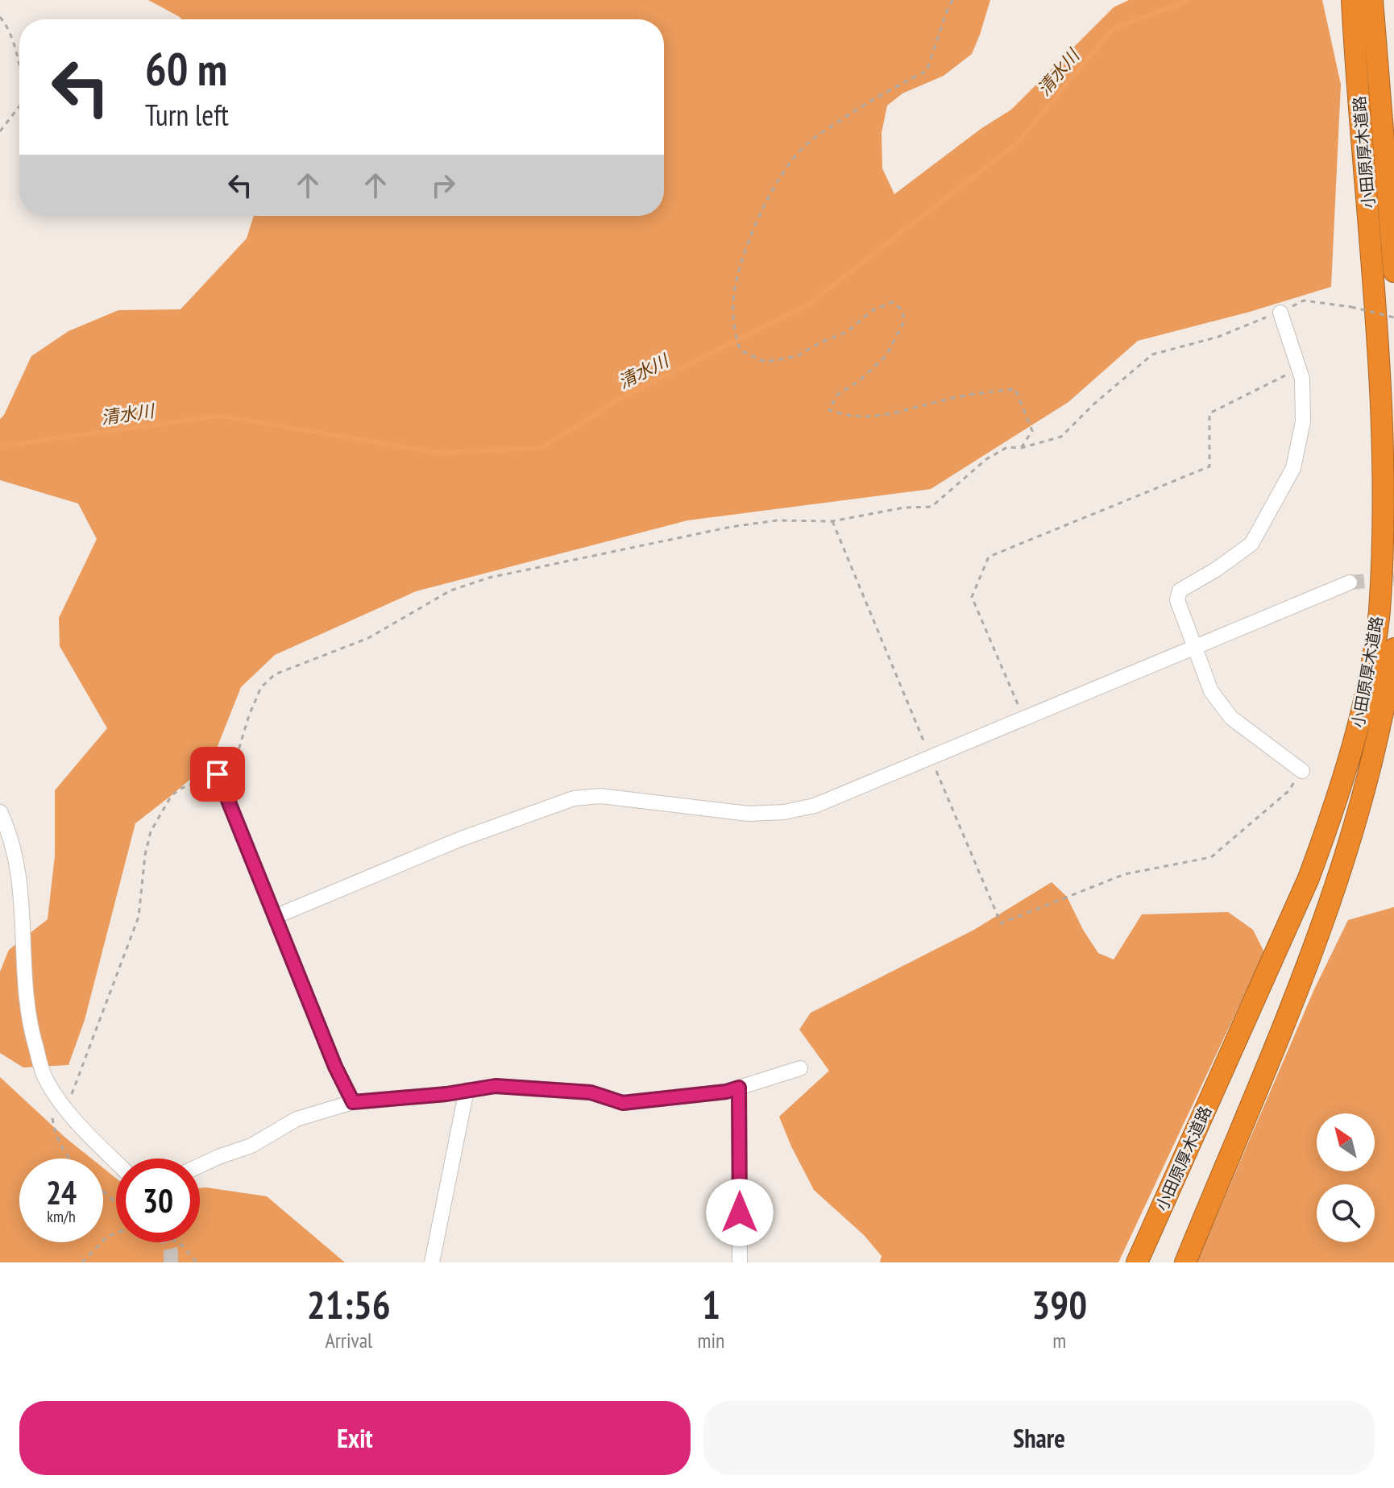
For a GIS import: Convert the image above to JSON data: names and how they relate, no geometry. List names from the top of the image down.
{
  "streets": {
    "highway": ["小田原厚木道路"]
  },
  "water": ["清水川"],
  "north": "top left",
  "page": {
    "turn": ["60 m", "Turn left"],
    "speed": "24 km/h",
    "limit": "30",
    "eta": [
      "21:56",
      "Arrival",
      "1",
      "min",
      "390",
      "m"
    ],
    "buttons": ["Exit", "Share"]
  }
}
